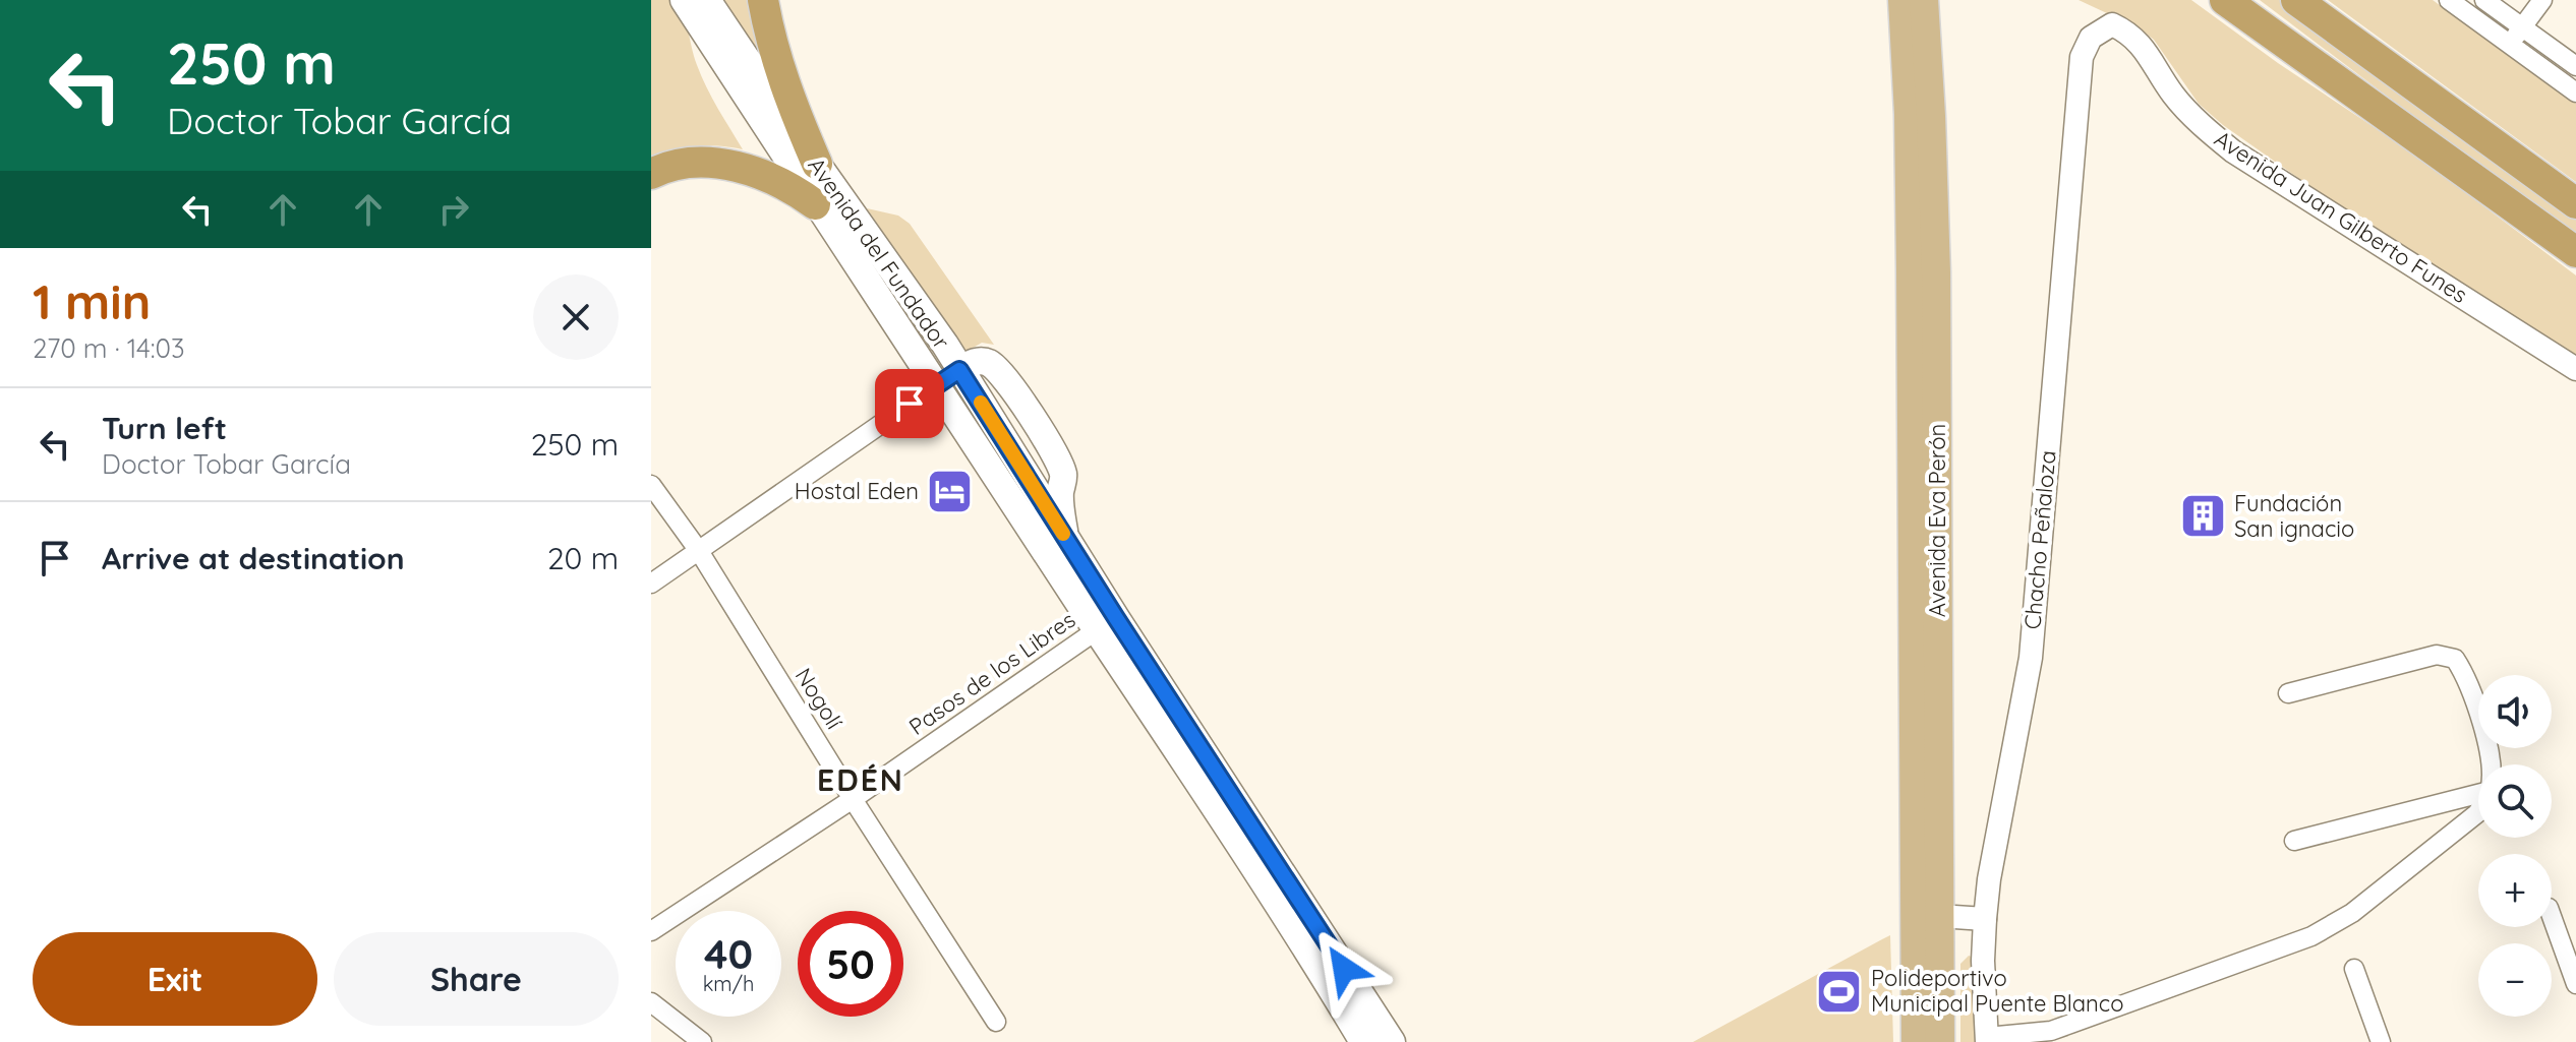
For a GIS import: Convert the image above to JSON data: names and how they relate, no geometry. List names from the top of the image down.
{
  "streets": {
    "main road": ["Avenida del Fundador", "Avenida Eva Perón"],
    "street": [
      "Avenida Juan Gilberto Funes",
      "Chacho Peñaloza",
      "Pasos de los Libres",
      "Nogolí"
    ]
  },
  "crossings": [
    ["Avenida Juan Gilberto Funes", "Chacho Peñaloza"],
    ["Avenida del Fundador", "Pasos de los Libres"],
    ["Pasos de los Libres", "Nogolí"]
  ],
  "districts": ["EDÉN"],
  "places": {
    "hotel": ["Hostal Eden"],
    "building": ["Fundación San ignacio"],
    "sports": ["Polideportivo Municipal Puente Blanco"]
  },
  "page": {
    "turn": ["250 m", "Doctor Tobar García"],
    "heading": ["1 min", "270 m · 14:03"],
    "list": [
      {
        "name": "Turn left",
        "note": "Doctor Tobar García",
        "value": "250 m"
      },
      {
        "name": "Arrive at destination",
        "value": "20 m"
      }
    ],
    "map_buttons": ["+", "−"],
    "speed": "40 km/h",
    "limit": "50",
    "buttons": ["Exit", "Share"]
  }
}
